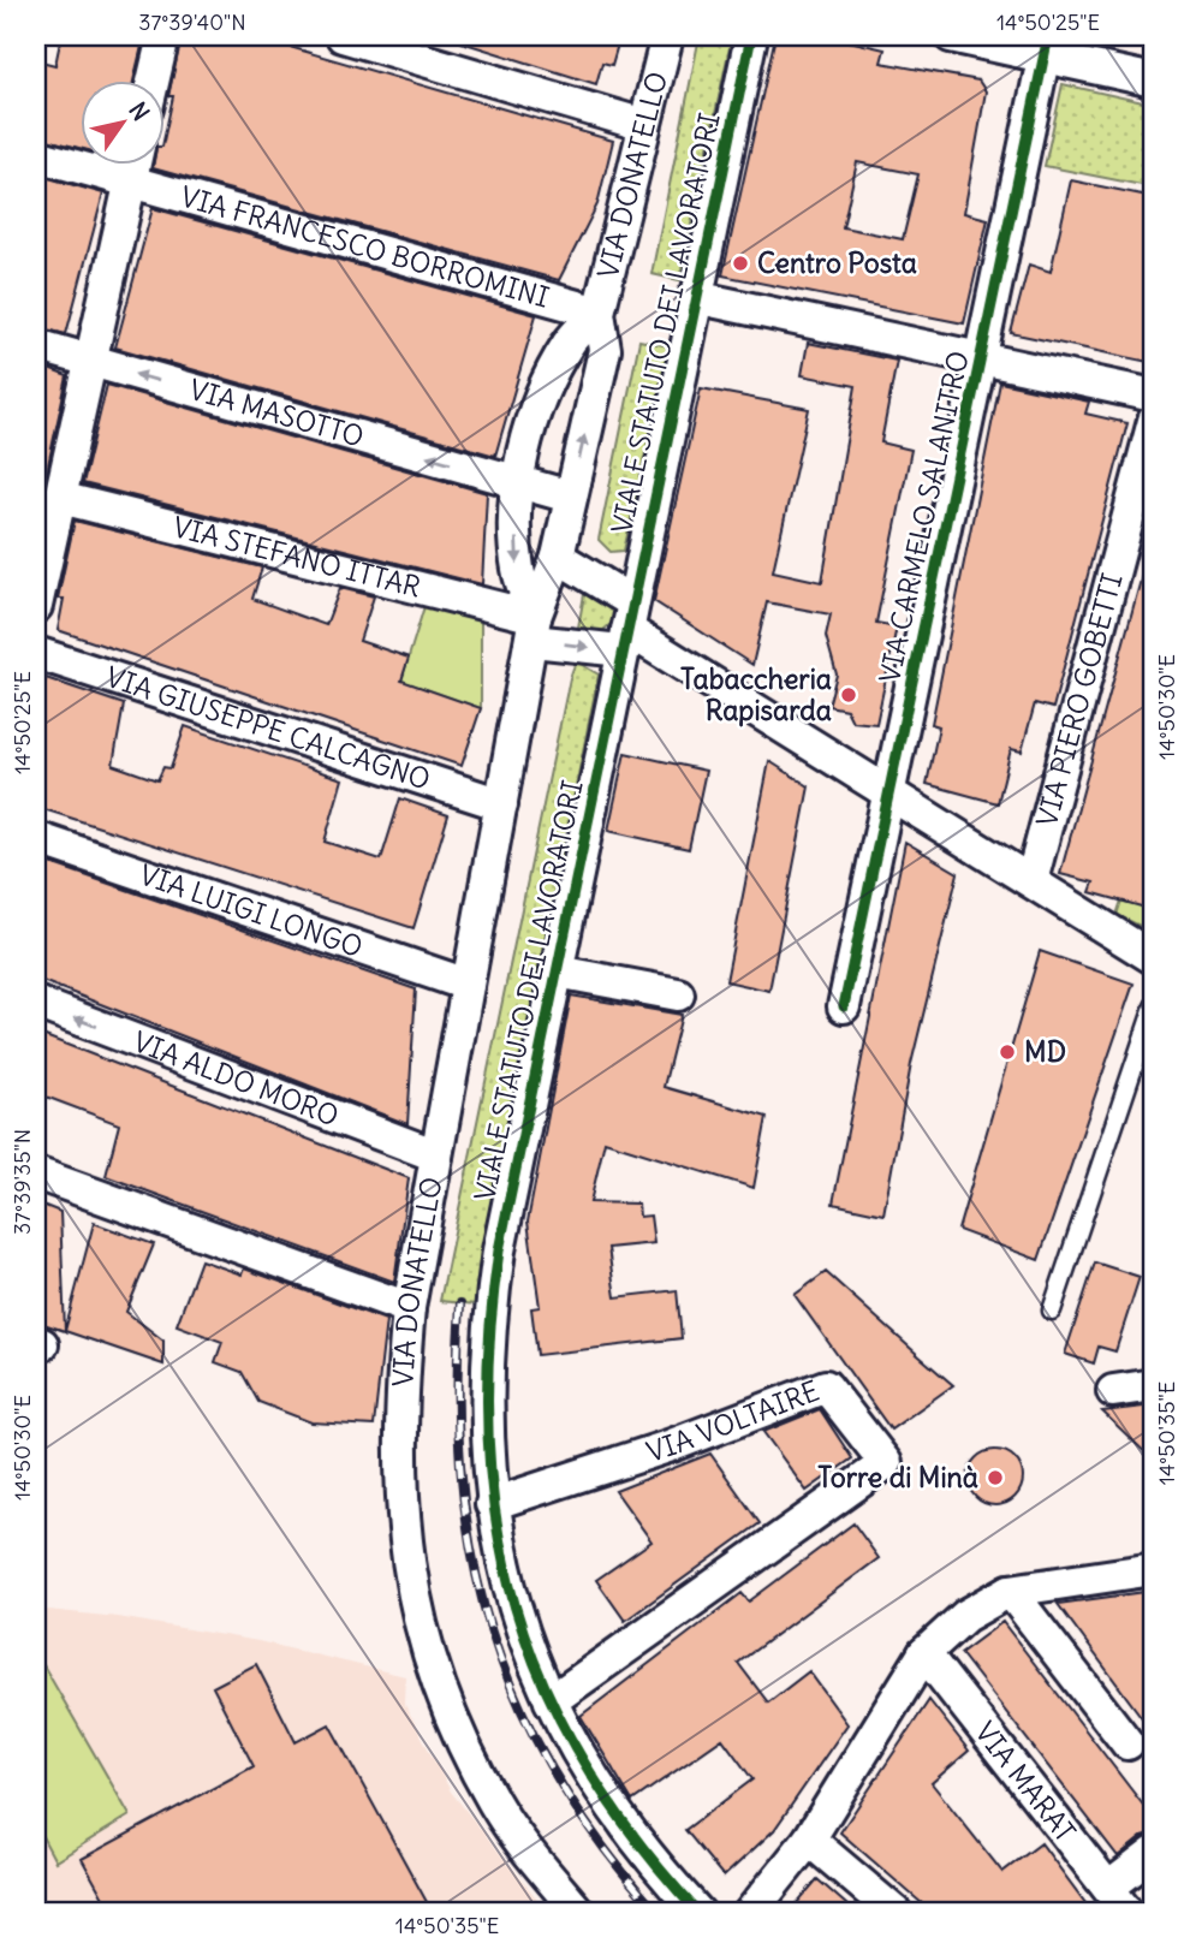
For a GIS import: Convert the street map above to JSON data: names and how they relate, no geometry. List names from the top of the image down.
{
  "streets": {
    "street": [
      "VIA DONATELLO",
      "VIA FRANCESCO BORROMINI",
      "VIALE STATUTO DEI LAVORATORI",
      "VIA MASOTTO",
      "VIA CARMELO SALANITRO",
      "VIA STEFANO ITTAR",
      "VIA PIERO GOBETTI",
      "VIA GIUSEPPE CALCAGNO",
      "VIA LUIGI LONGO",
      "VIA ALDO MORO",
      "VIA VOLTAIRE",
      "VIA MARAT"
    ]
  },
  "crossings": [
    ["VIA DONATELLO", "VIA FRANCESCO BORROMINI"],
    ["VIA DONATELLO", "VIA MASOTTO"],
    ["VIA DONATELLO", "VIA STEFANO ITTAR"],
    ["VIA DONATELLO", "VIA GIUSEPPE CALCAGNO"],
    ["VIA DONATELLO", "VIA LUIGI LONGO"],
    ["VIA DONATELLO", "VIA ALDO MORO"],
    ["VIALE STATUTO DEI LAVORATORI", "VIA STEFANO ITTAR"],
    ["VIALE STATUTO DEI LAVORATORI", "VIA VOLTAIRE"]
  ],
  "one_way": ["VIA MASOTTO"],
  "places": [
    "Centro Posta",
    "Tabaccheria Rapisarda",
    "MD",
    "Torre di Minà"
  ],
  "north": "top right",
  "coordinates": [
    "37°39'40\"N",
    "14°50'25\"E",
    "14°50'30\"E",
    "37°39'35\"N",
    "14°50'35\"E"
  ]
}
